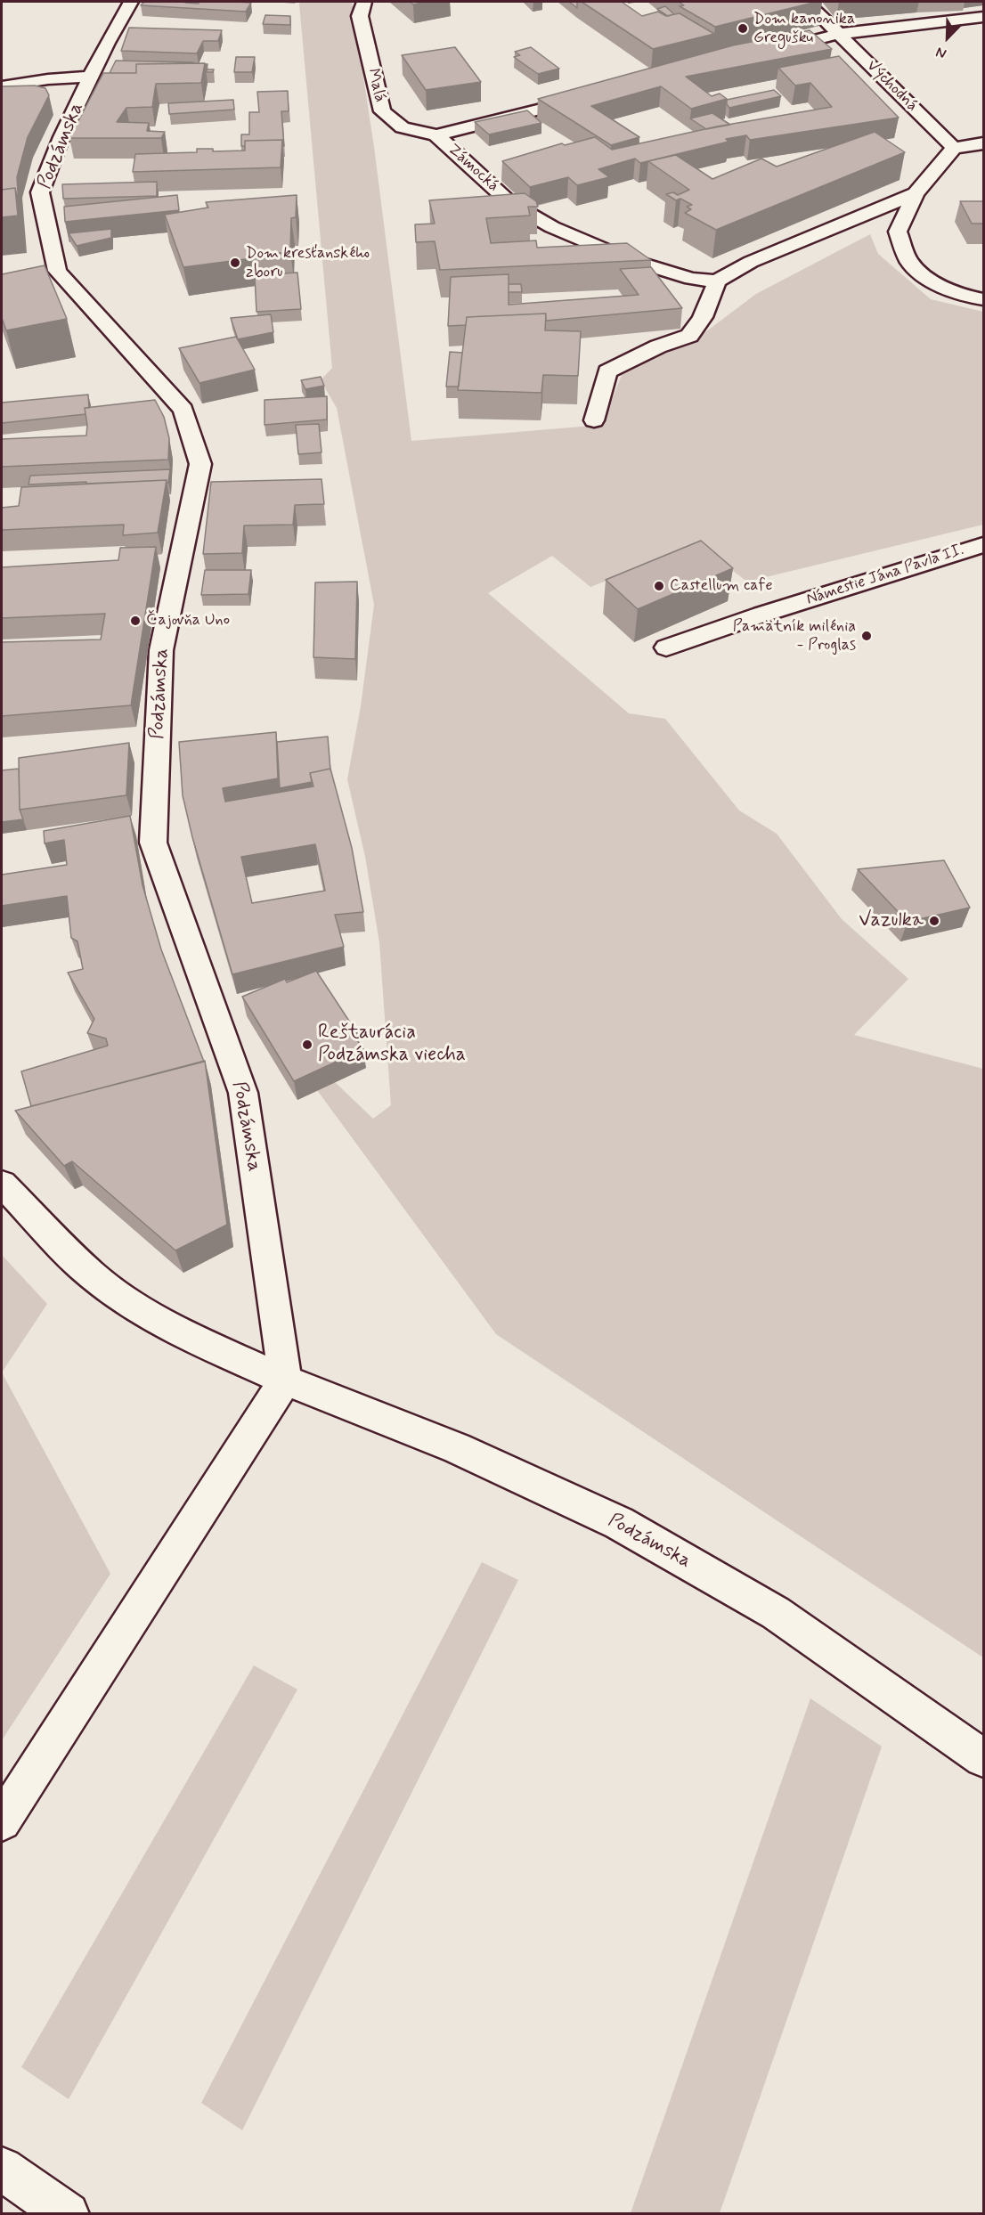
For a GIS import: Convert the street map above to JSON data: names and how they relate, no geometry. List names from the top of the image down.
{
  "streets": {
    "street": [
      "Malá",
      "Východná",
      "Podzámska",
      "Zámocká",
      "Námestie Jána Pavla II."
    ]
  },
  "crossings": [
    ["Malá", "Zámocká"]
  ],
  "places": [
    "Dom kanonika Gregušku",
    "Dom kresťanského zboru",
    "Castellum cafe",
    "Čajovňa Uno",
    "Pamätník milénia - Proglas",
    "Vazulka",
    "Reštaurácia Podzámska viecha"
  ],
  "north": "bottom left"
}
